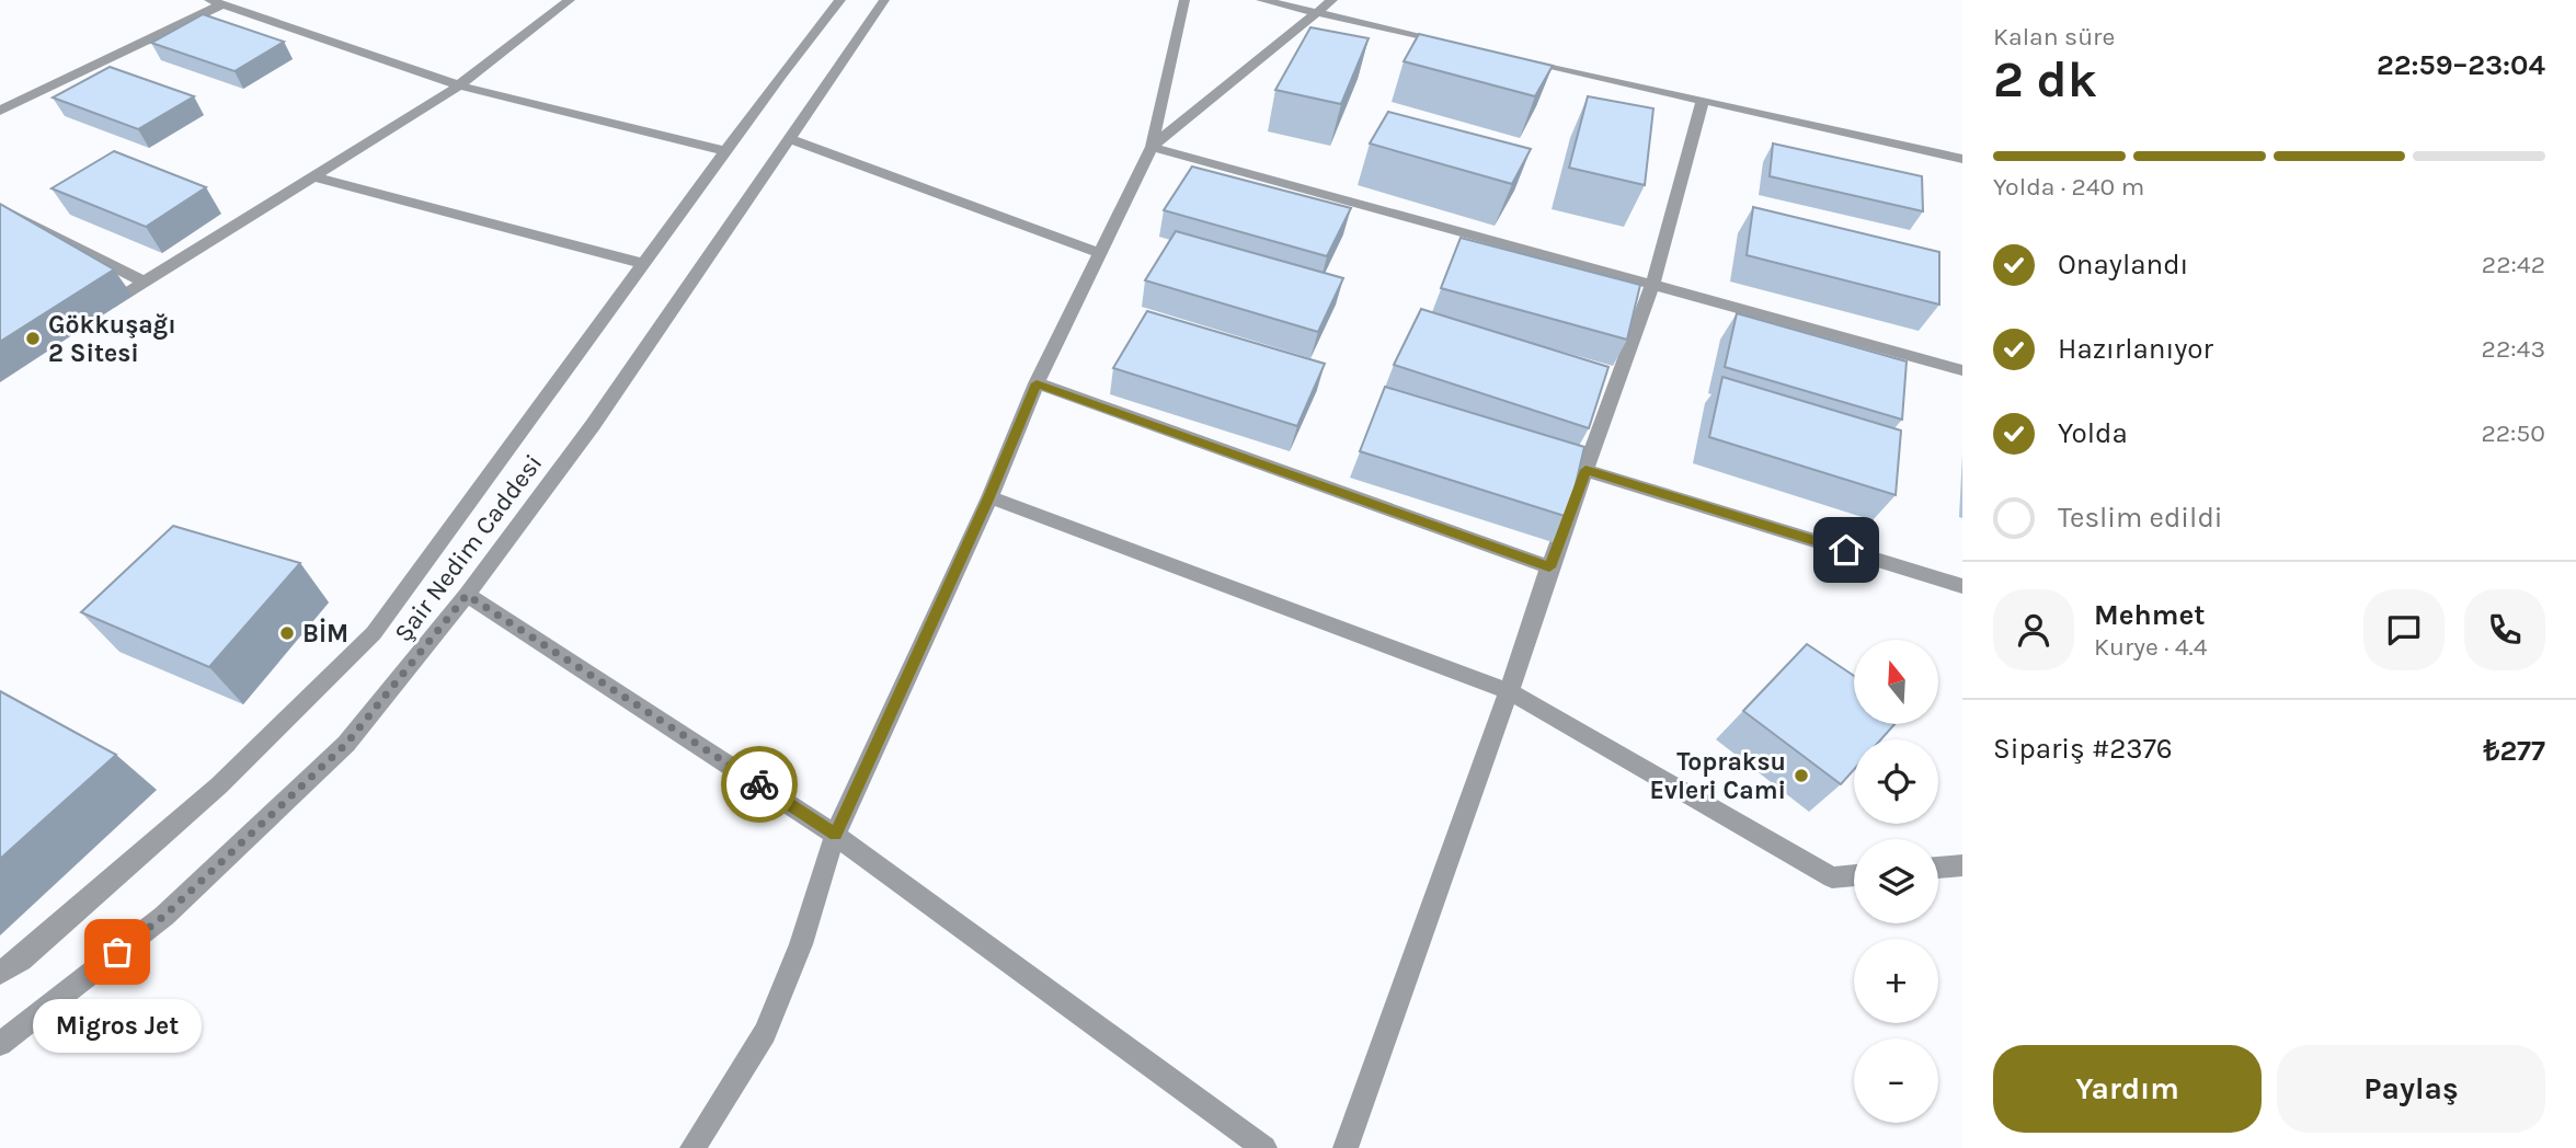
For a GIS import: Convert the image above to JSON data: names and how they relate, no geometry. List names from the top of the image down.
{
  "streets": {
    "street": ["Şair Nedim Caddesi"]
  },
  "places": [
    "Gökkuşağı 2 Sitesi",
    "BİM",
    "Topraksu Evleri Cami",
    "Migros Jet"
  ],
  "north": "top",
  "page": {
    "heading": ["2 dk", "Kalan süre", "22:59–23:04"],
    "panel": [
      "Mehmet",
      "Kurye · 4.4",
      "Sipariş #2376",
      "₺277"
    ],
    "bar": "Yolda · 240 m",
    "list": [
      ["Onaylandı", "22:42"],
      ["Hazırlanıyor", "22:43"],
      ["Yolda", "22:50"],
      "Teslim edildi"
    ],
    "map_buttons": ["+", "−"],
    "bubble": "Migros Jet",
    "buttons": ["Yardım", "Paylaş"]
  }
}
